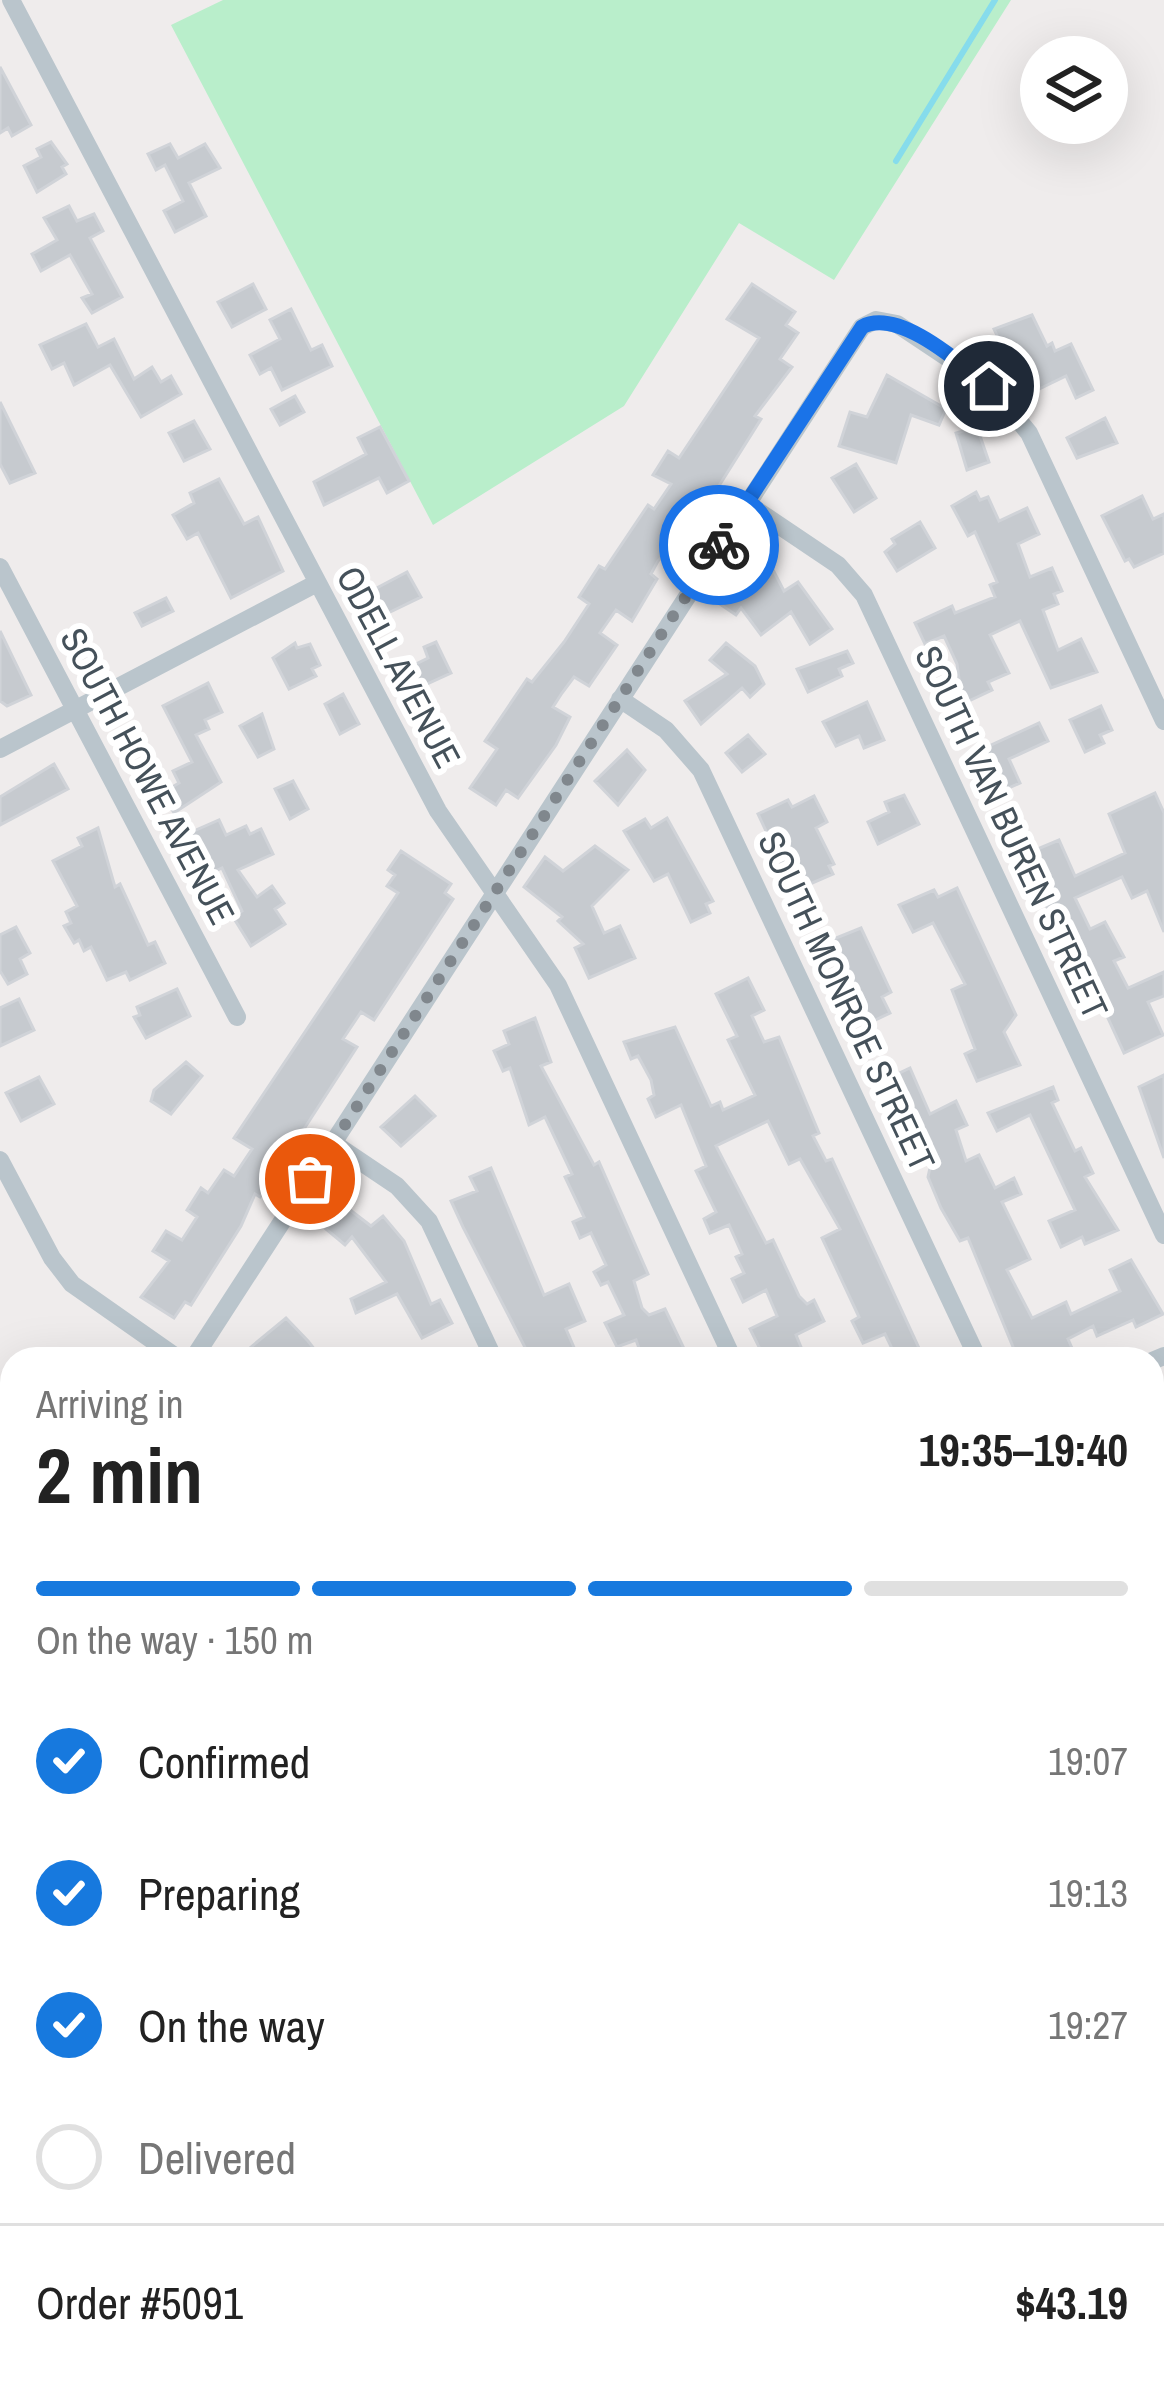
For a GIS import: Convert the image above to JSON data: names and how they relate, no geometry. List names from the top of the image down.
{
  "streets": {
    "street": [
      "ODELL AVENUE",
      "SOUTH HOWE AVENUE",
      "SOUTH VAN BUREN STREET",
      "SOUTH MONROE STREET"
    ]
  },
  "page": {
    "heading": ["2 min", "Arriving in", "19:35–19:40"],
    "panel": ["Order #5091", "$43.19"],
    "bar": "On the way · 150 m",
    "list": [
      ["Confirmed", "19:07"],
      ["Preparing", "19:13"],
      ["On the way", "19:27"],
      "Delivered"
    ]
  }
}
